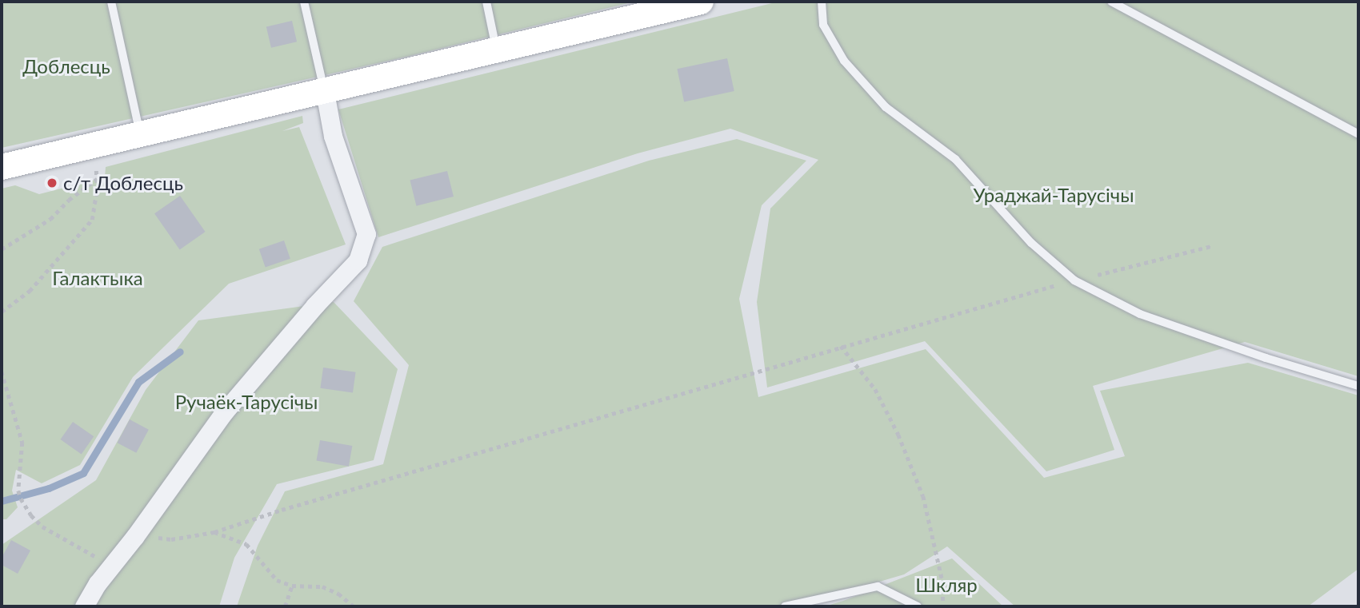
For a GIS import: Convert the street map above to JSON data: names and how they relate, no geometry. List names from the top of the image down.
{
  "parks": [
    "Доблесць",
    "Ураджай-Тарусічы",
    "Галактыка",
    "Ручаёк-Тарусічы",
    "Шкляр"
  ],
  "places": ["с/т Доблесць"]
}
